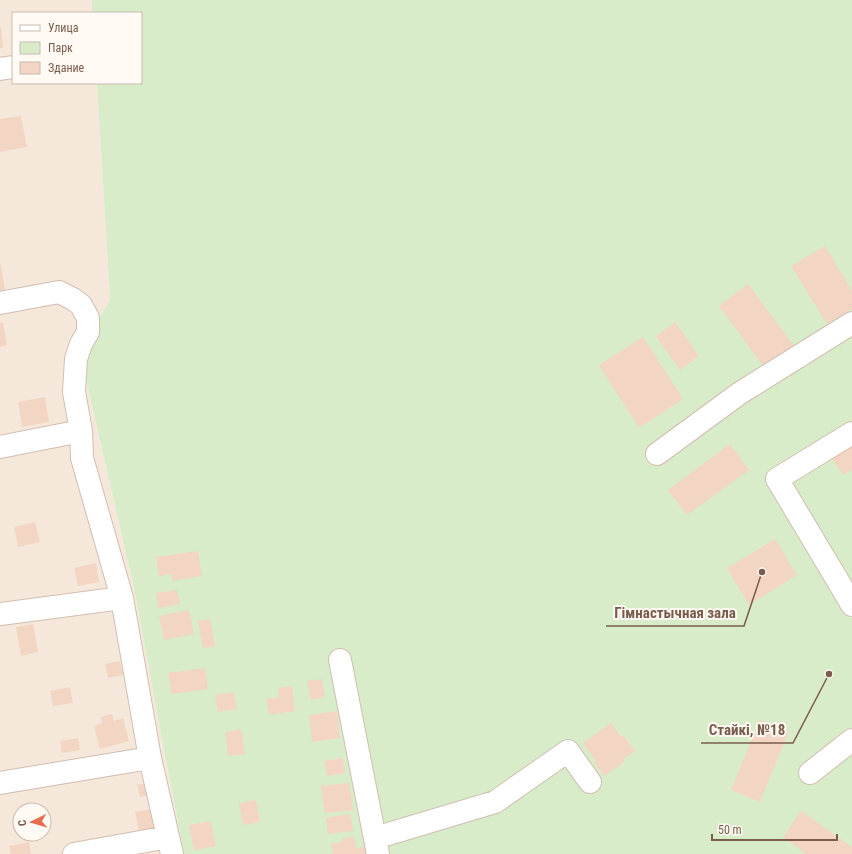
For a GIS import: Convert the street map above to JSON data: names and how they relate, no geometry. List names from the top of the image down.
{
  "places": ["Гімнастычная зала", "Стайкі, №18"],
  "legend": ["Улица", "Парк", "Здание"],
  "scale_bar": "50 m",
  "north": "left"
}
